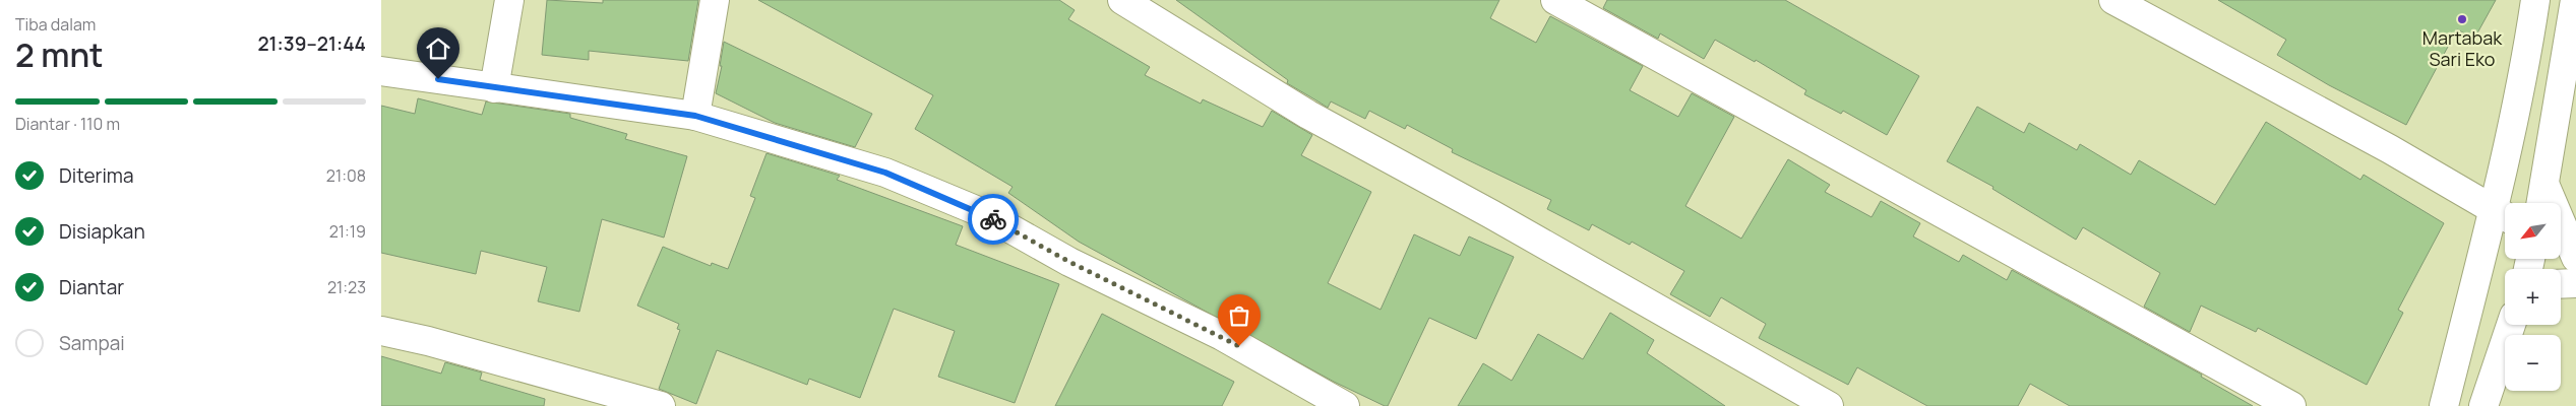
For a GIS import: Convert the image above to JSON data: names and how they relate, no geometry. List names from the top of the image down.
{
  "places": ["Martabak Sari Eko"],
  "north": "bottom left",
  "page": {
    "heading": ["2 mnt", "Tiba dalam", "21:39–21:44"],
    "bar": "Diantar · 110 m",
    "list": [
      ["Diterima", "21:08"],
      ["Disiapkan", "21:19"],
      ["Diantar", "21:23"],
      "Sampai"
    ],
    "map_buttons": ["+", "−"]
  }
}
